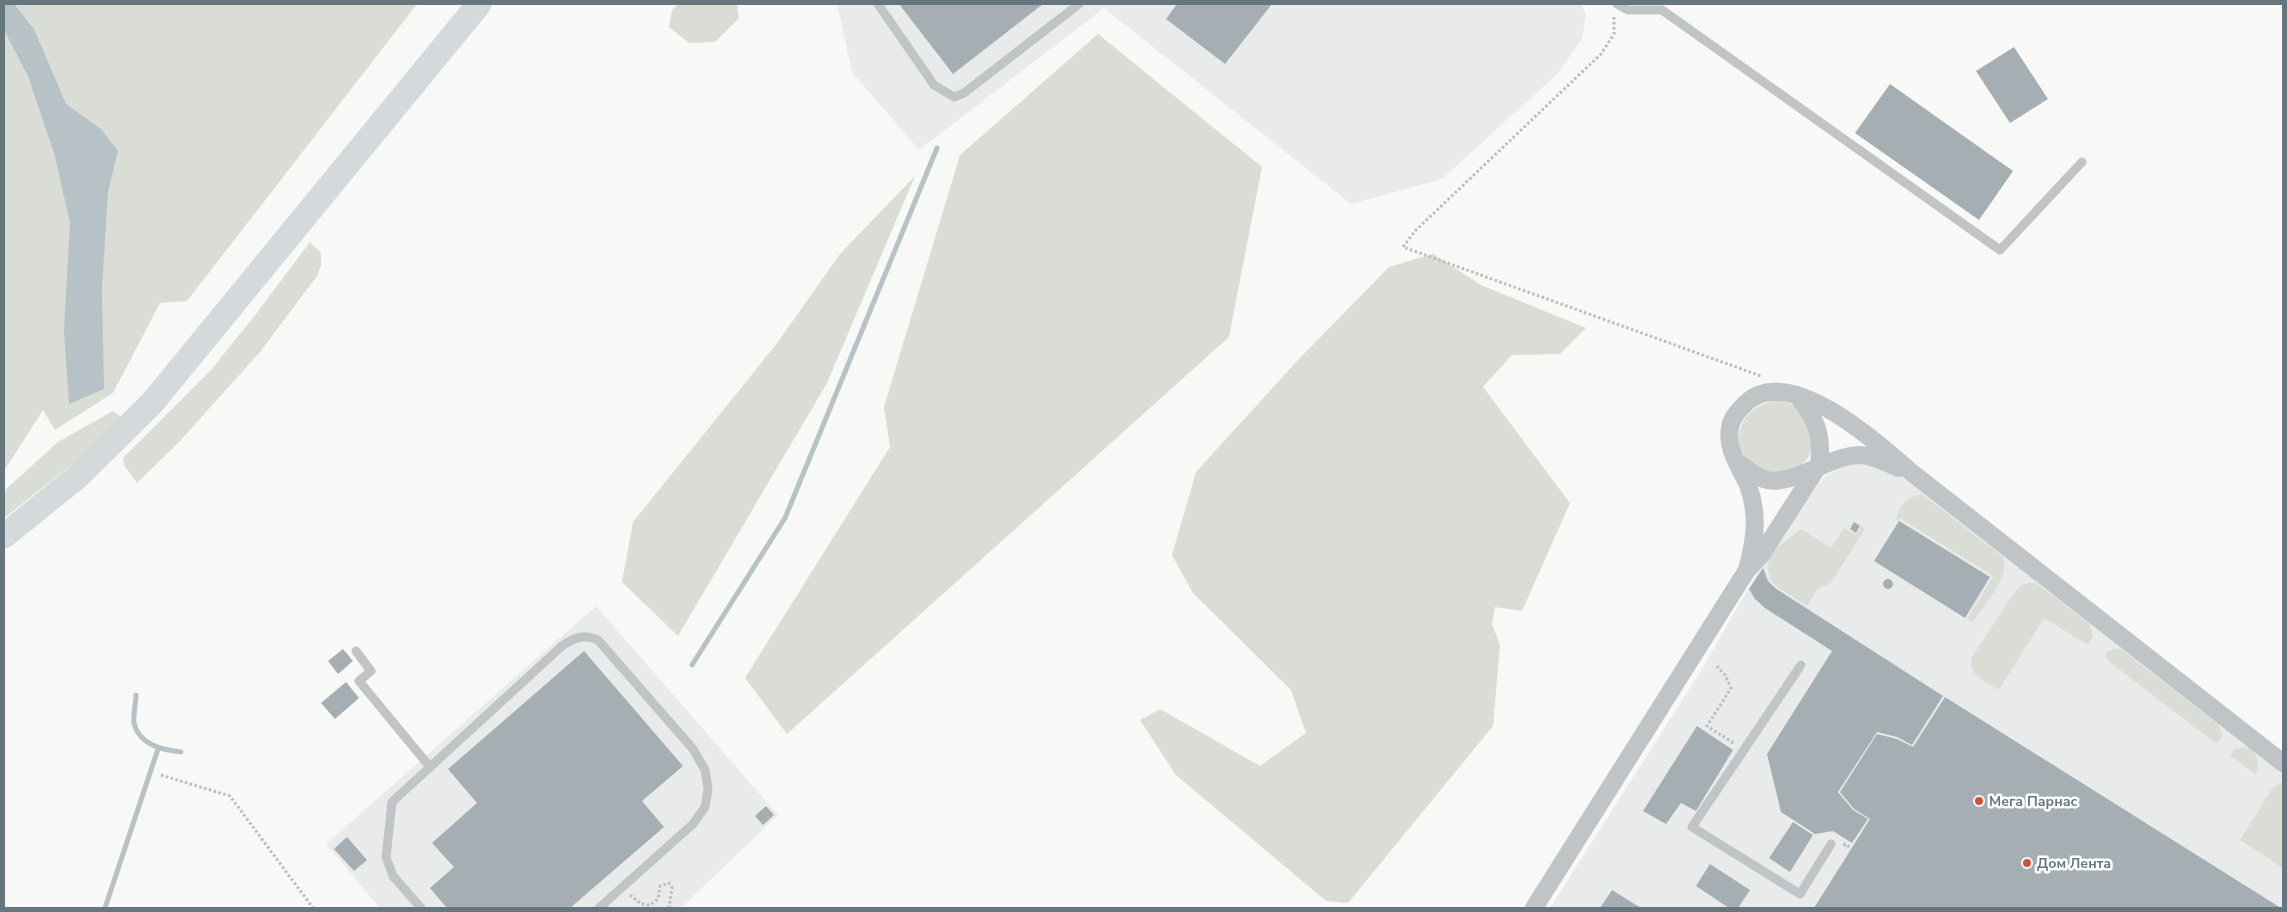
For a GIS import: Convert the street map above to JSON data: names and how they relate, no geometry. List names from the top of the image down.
{
  "places": ["Мега Парнас", "Дом Лента"]
}
